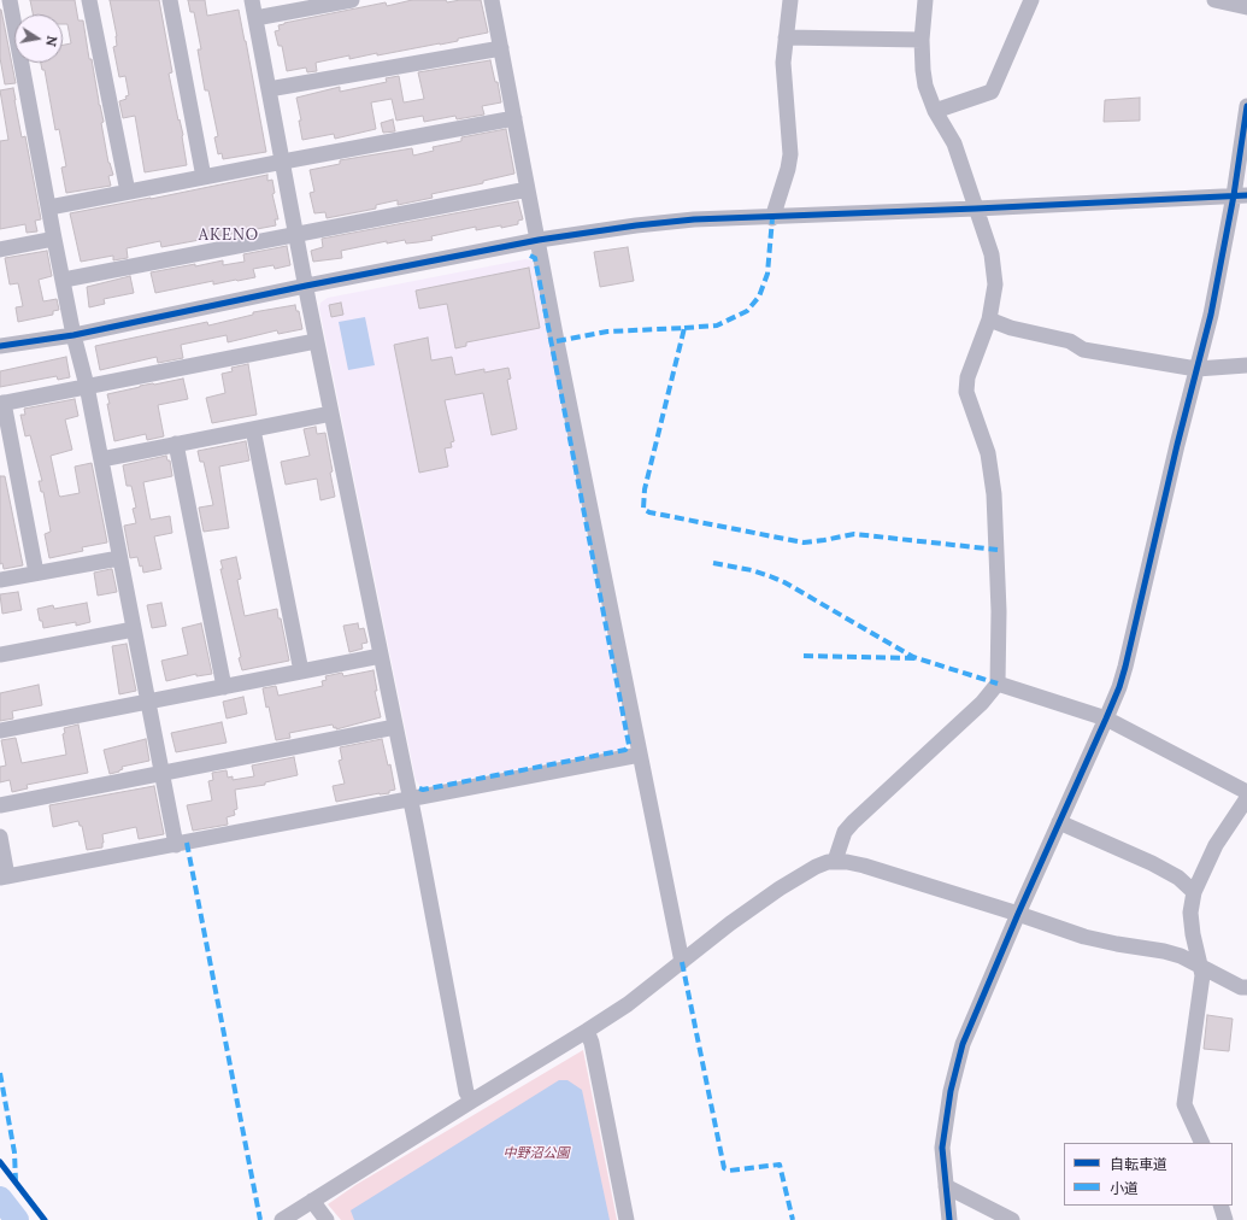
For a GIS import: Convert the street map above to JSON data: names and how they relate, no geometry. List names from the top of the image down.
{
  "districts": ["AKENO"],
  "parks": ["中野沼公園"],
  "legend": ["自転車道", "小道"],
  "north": "right"
}
